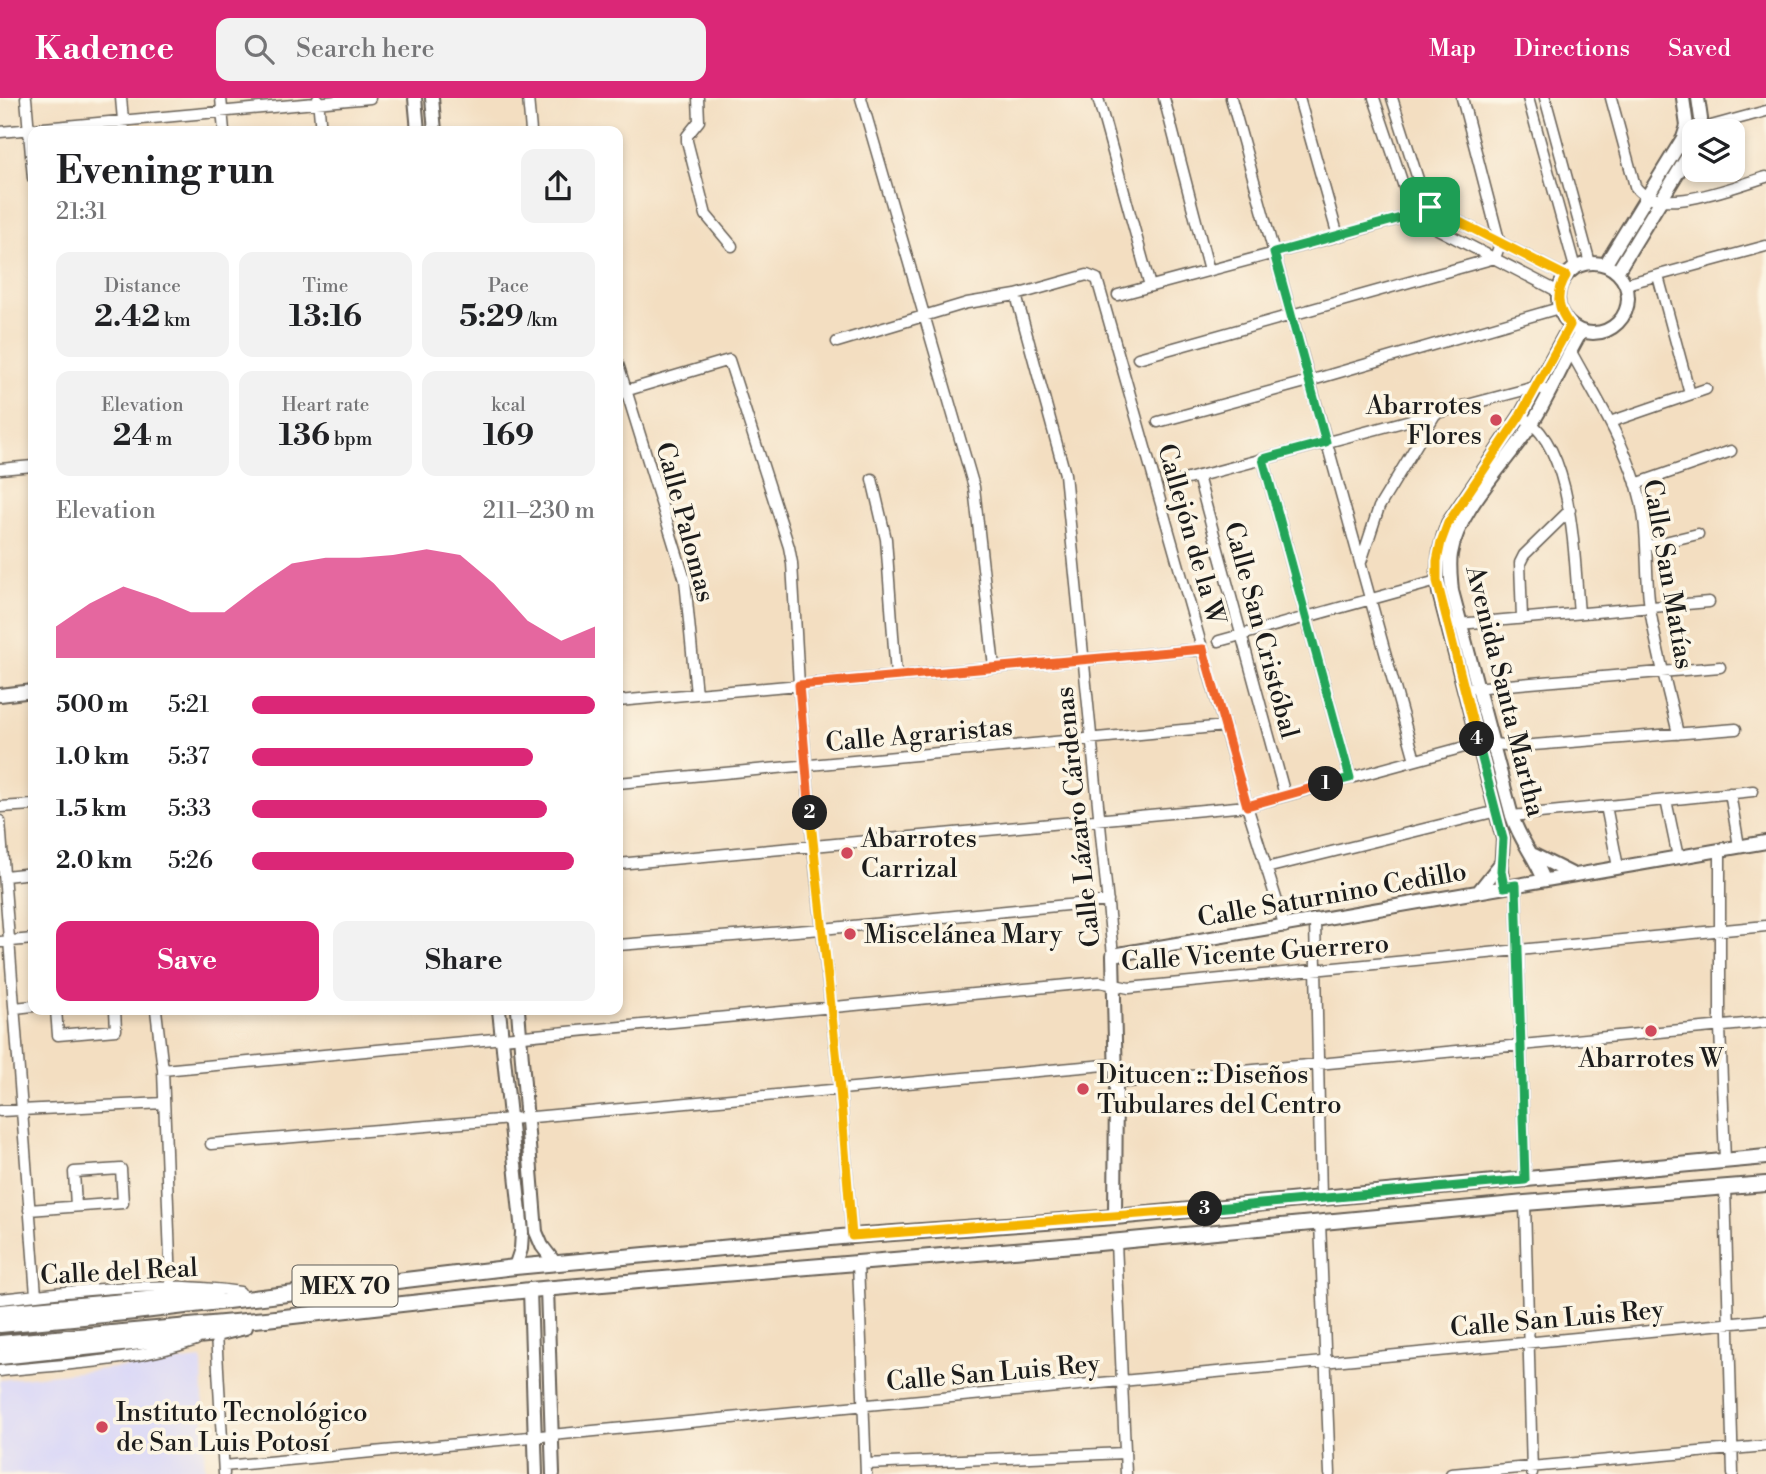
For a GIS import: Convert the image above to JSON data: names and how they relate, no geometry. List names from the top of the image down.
{
  "streets": {
    "main road": ["MEX 70"],
    "street": [
      "Calle Palomas",
      "Callejón de la W",
      "Calle San Matías",
      "Calle San Cristóbal",
      "Avenida Santa Martha",
      "Calle Agraristas",
      "Calle Lázaro Cárdenas",
      "Calle Saturnino Cedillo",
      "Calle Vicente Guerrero",
      "Calle del Real",
      "Calle San Luis Rey"
    ]
  },
  "crossings": [
    ["Callejón de la W", "Calle Agraristas"],
    ["Callejón de la W", "Calle Lázaro Cárdenas"],
    ["Callejón de la W", "Calle Saturnino Cedillo"],
    ["Calle San Matías", "Avenida Santa Martha"],
    ["Avenida Santa Martha", "Calle Saturnino Cedillo"],
    ["Calle Agraristas", "Calle Lázaro Cárdenas"],
    ["Calle Lázaro Cárdenas", "Calle Saturnino Cedillo"],
    ["Calle Lázaro Cárdenas", "Calle Vicente Guerrero"],
    ["Calle Lázaro Cárdenas", "MEX 70"]
  ],
  "places": [
    "Abarrotes Flores",
    "Abarrotes Carrizal",
    "Miscelánea Mary",
    "Abarrotes W",
    "Ditucen :: Diseños Tubulares del Centro",
    "Instituto Tecnológico de San Luis Potosí"
  ],
  "page": {
    "header": "Kadence",
    "search": "Search here",
    "nav": ["Map", "Directions", "Saved"],
    "heading": ["Evening run", "21:31"],
    "stats": [
      ["Distance", "2.42 km"],
      ["Time", "13:16"],
      ["Pace", "5:29 /km"],
      ["Elevation", "24 m"],
      ["Heart rate", "136 bpm"],
      ["kcal", "169"]
    ],
    "chart": ["Elevation", "211–230 m"],
    "list": [
      {
        "name": "500 m",
        "note": "5:21"
      },
      {
        "name": "1.0 km",
        "note": "5:37"
      },
      {
        "name": "1.5 km",
        "note": "5:33"
      },
      {
        "name": "2.0 km",
        "note": "5:26"
      }
    ],
    "pins": [
      "4",
      "1",
      "2",
      "3"
    ],
    "buttons": ["Save", "Share"]
  }
}
